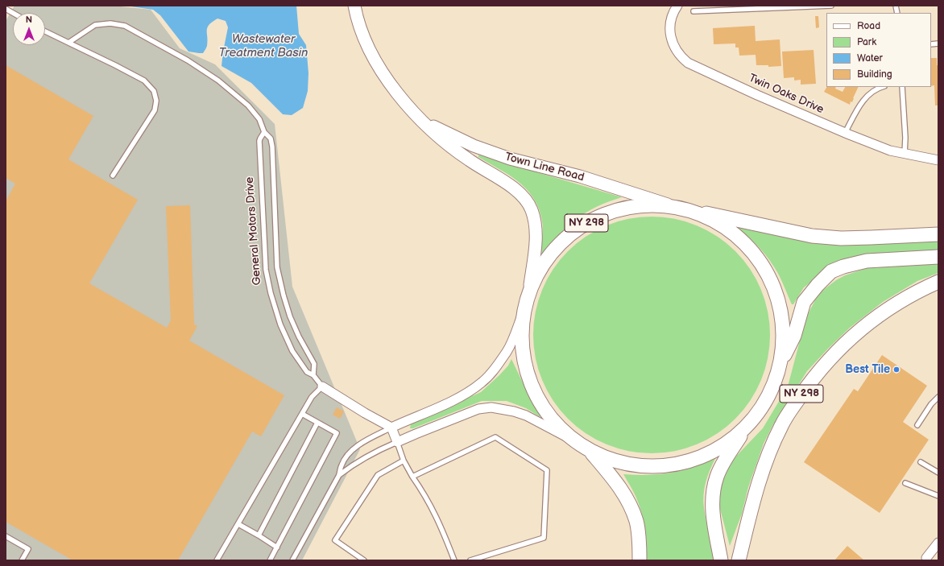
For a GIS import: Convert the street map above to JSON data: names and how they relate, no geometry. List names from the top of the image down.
{
  "streets": {
    "main road": ["NY 298"],
    "street": ["Twin Oaks Drive", "Town Line Road", "General Motors Drive"]
  },
  "crossings": [
    ["Town Line Road", "NY 298"]
  ],
  "water": ["Wastewater Treatment Basin"],
  "places": ["Best Tile"],
  "legend": [
    "Road",
    "Park",
    "Water",
    "Building"
  ],
  "north": "top"
}
